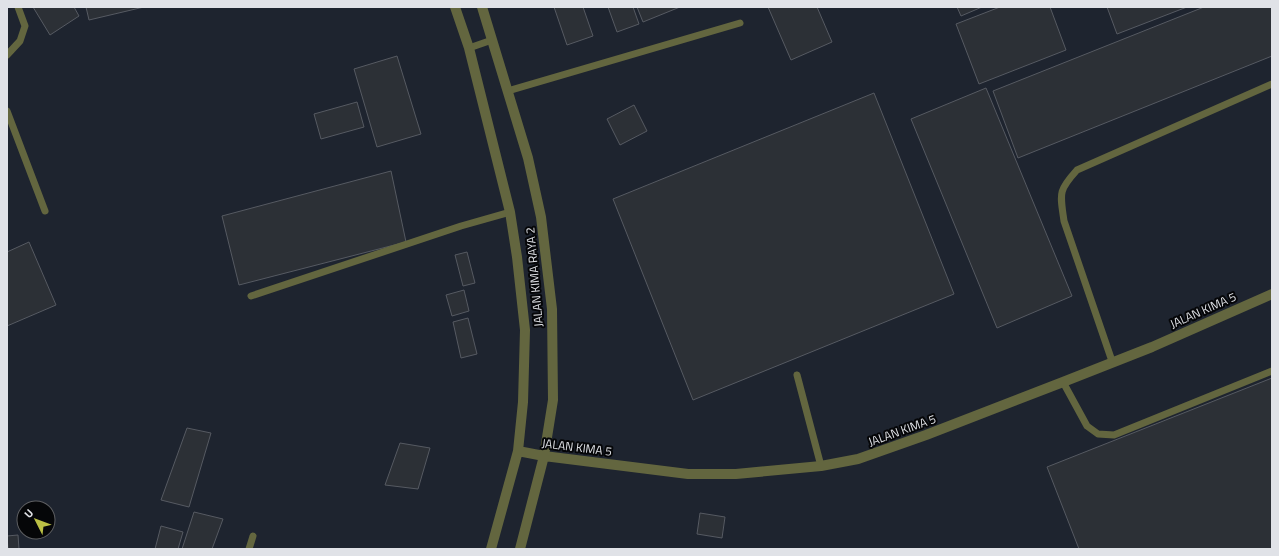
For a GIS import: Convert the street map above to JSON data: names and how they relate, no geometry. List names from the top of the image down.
{
  "streets": {
    "street": ["JALAN KIMA RAYA 2", "JALAN KIMA 5"]
  },
  "crossings": [
    ["JALAN KIMA RAYA 2", "JALAN KIMA 5"]
  ],
  "north": "top left"
}
